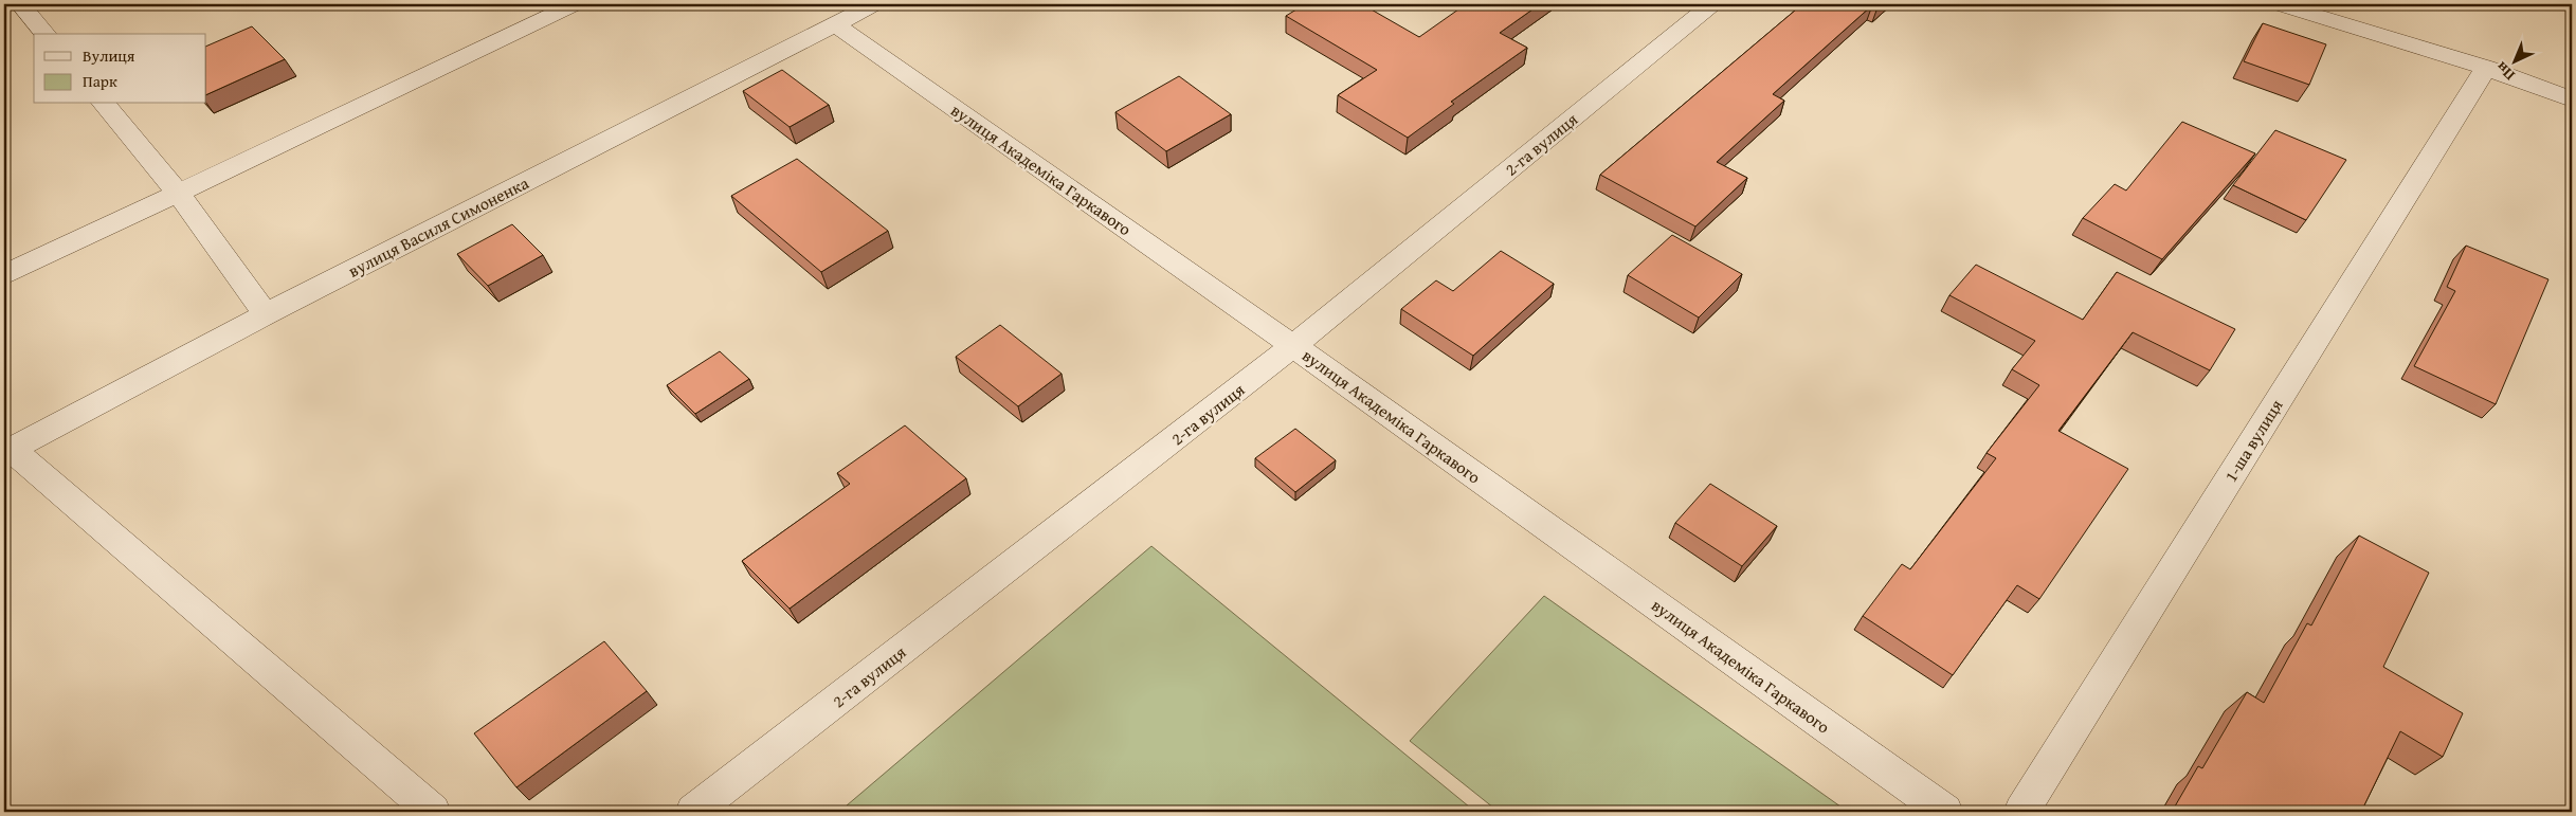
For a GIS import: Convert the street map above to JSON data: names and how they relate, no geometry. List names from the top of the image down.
{
  "streets": {
    "street": [
      "2-га вулиця",
      "вулиця Академіка Гаркавого",
      "вулиця Василя Симоненка",
      "1-ша вулиця"
    ]
  },
  "crossings": [
    ["2-га вулиця", "вулиця Академіка Гаркавого"],
    ["вулиця Академіка Гаркавого", "вулиця Василя Симоненка"]
  ],
  "legend": ["Вулиця", "Парк"],
  "north": "bottom left"
}
